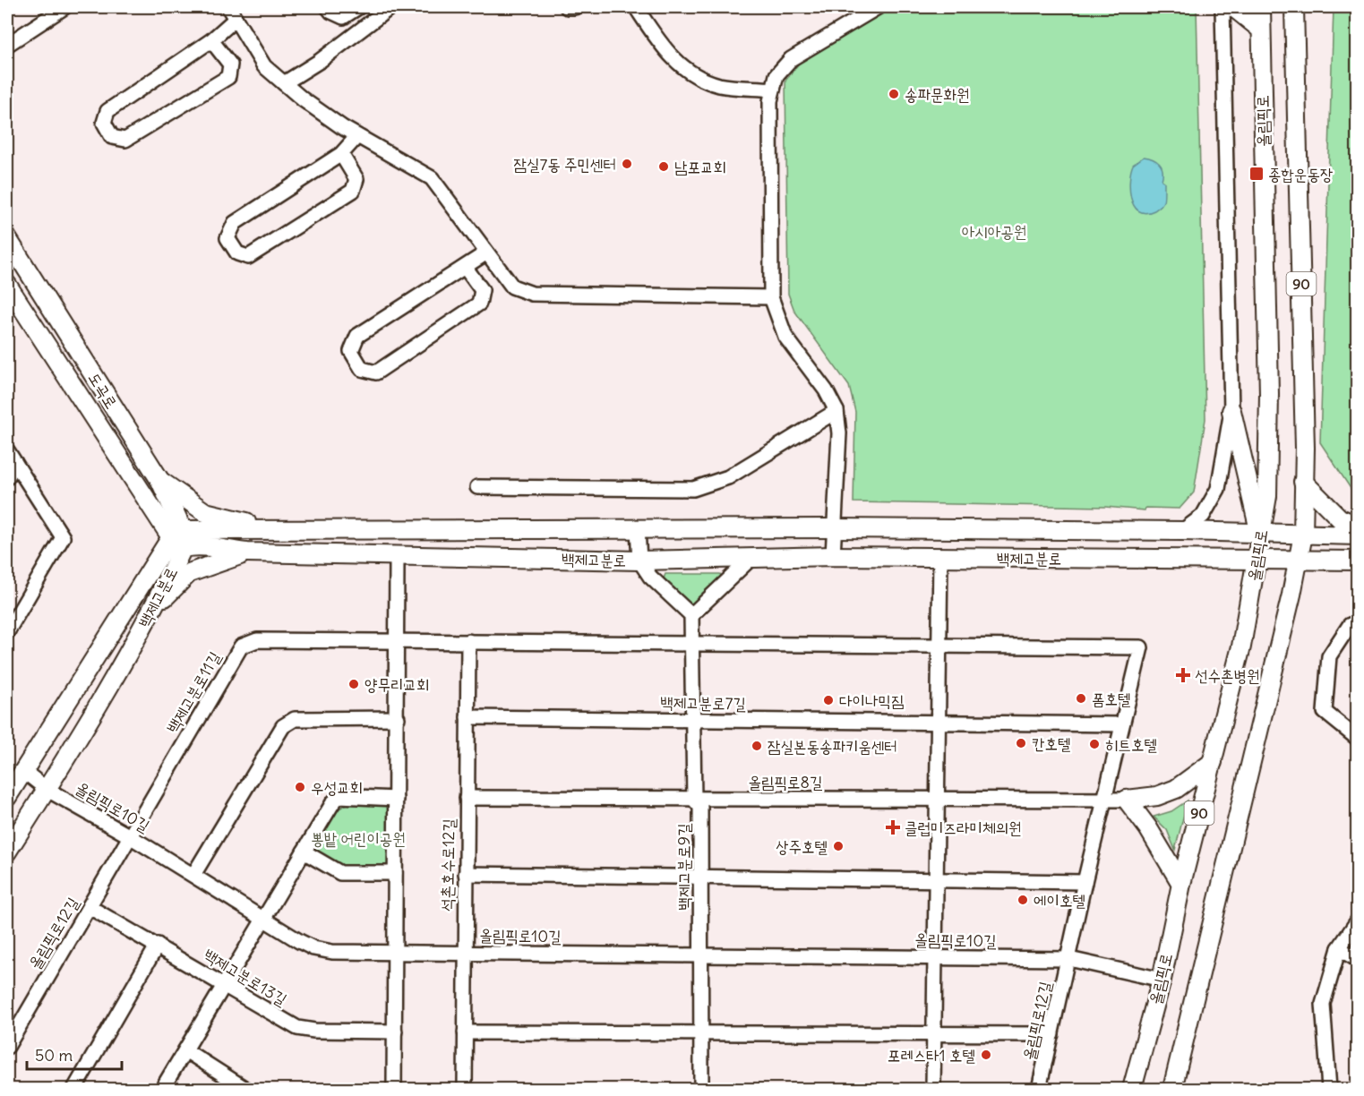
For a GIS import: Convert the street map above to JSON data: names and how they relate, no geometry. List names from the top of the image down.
{
  "streets": {
    "main road": [
      "올림픽로",
      "90",
      "도곡로",
      "백제고분로"
    ],
    "street": [
      "백제고분로11길",
      "백제고분로7길",
      "올림픽로8길",
      "올림픽로10길",
      "석촌호수로12길",
      "백제고분로9길",
      "올림픽로12길",
      "백제고분로13길"
    ]
  },
  "crossings": [
    ["올림픽로", "백제고분로"],
    ["올림픽로", "올림픽로10길"],
    ["도곡로", "백제고분로"],
    ["백제고분로", "올림픽로10길"],
    ["백제고분로11길", "올림픽로10길"],
    ["백제고분로11길", "석촌호수로12길"],
    ["백제고분로11길", "올림픽로12길"],
    ["백제고분로7길", "석촌호수로12길"],
    ["백제고분로7길", "백제고분로9길"],
    ["올림픽로8길", "석촌호수로12길"],
    ["올림픽로8길", "백제고분로9길"],
    ["올림픽로10길", "석촌호수로12길"],
    ["올림픽로10길", "백제고분로9길"],
    ["올림픽로10길", "올림픽로12길"],
    ["올림픽로12길", "백제고분로13길"]
  ],
  "parks": ["아시아공원", "뽕밭 어린이공원"],
  "places": {
    "other": [
      "송파문화원",
      "잠실7동 주민센터",
      "남포교회",
      "양무리교회",
      "폼호텔",
      "다이나믹짐",
      "칸호텔",
      "히트호텔",
      "잠실본동송파키움센터",
      "우성교회",
      "상주호텔",
      "에이호텔",
      "포레스타1 호텔"
    ],
    "transit": ["종합운동장"],
    "health": ["선수촌병원", "클럽미즈라미체의원"]
  },
  "scale_bar": "50 m"
}
